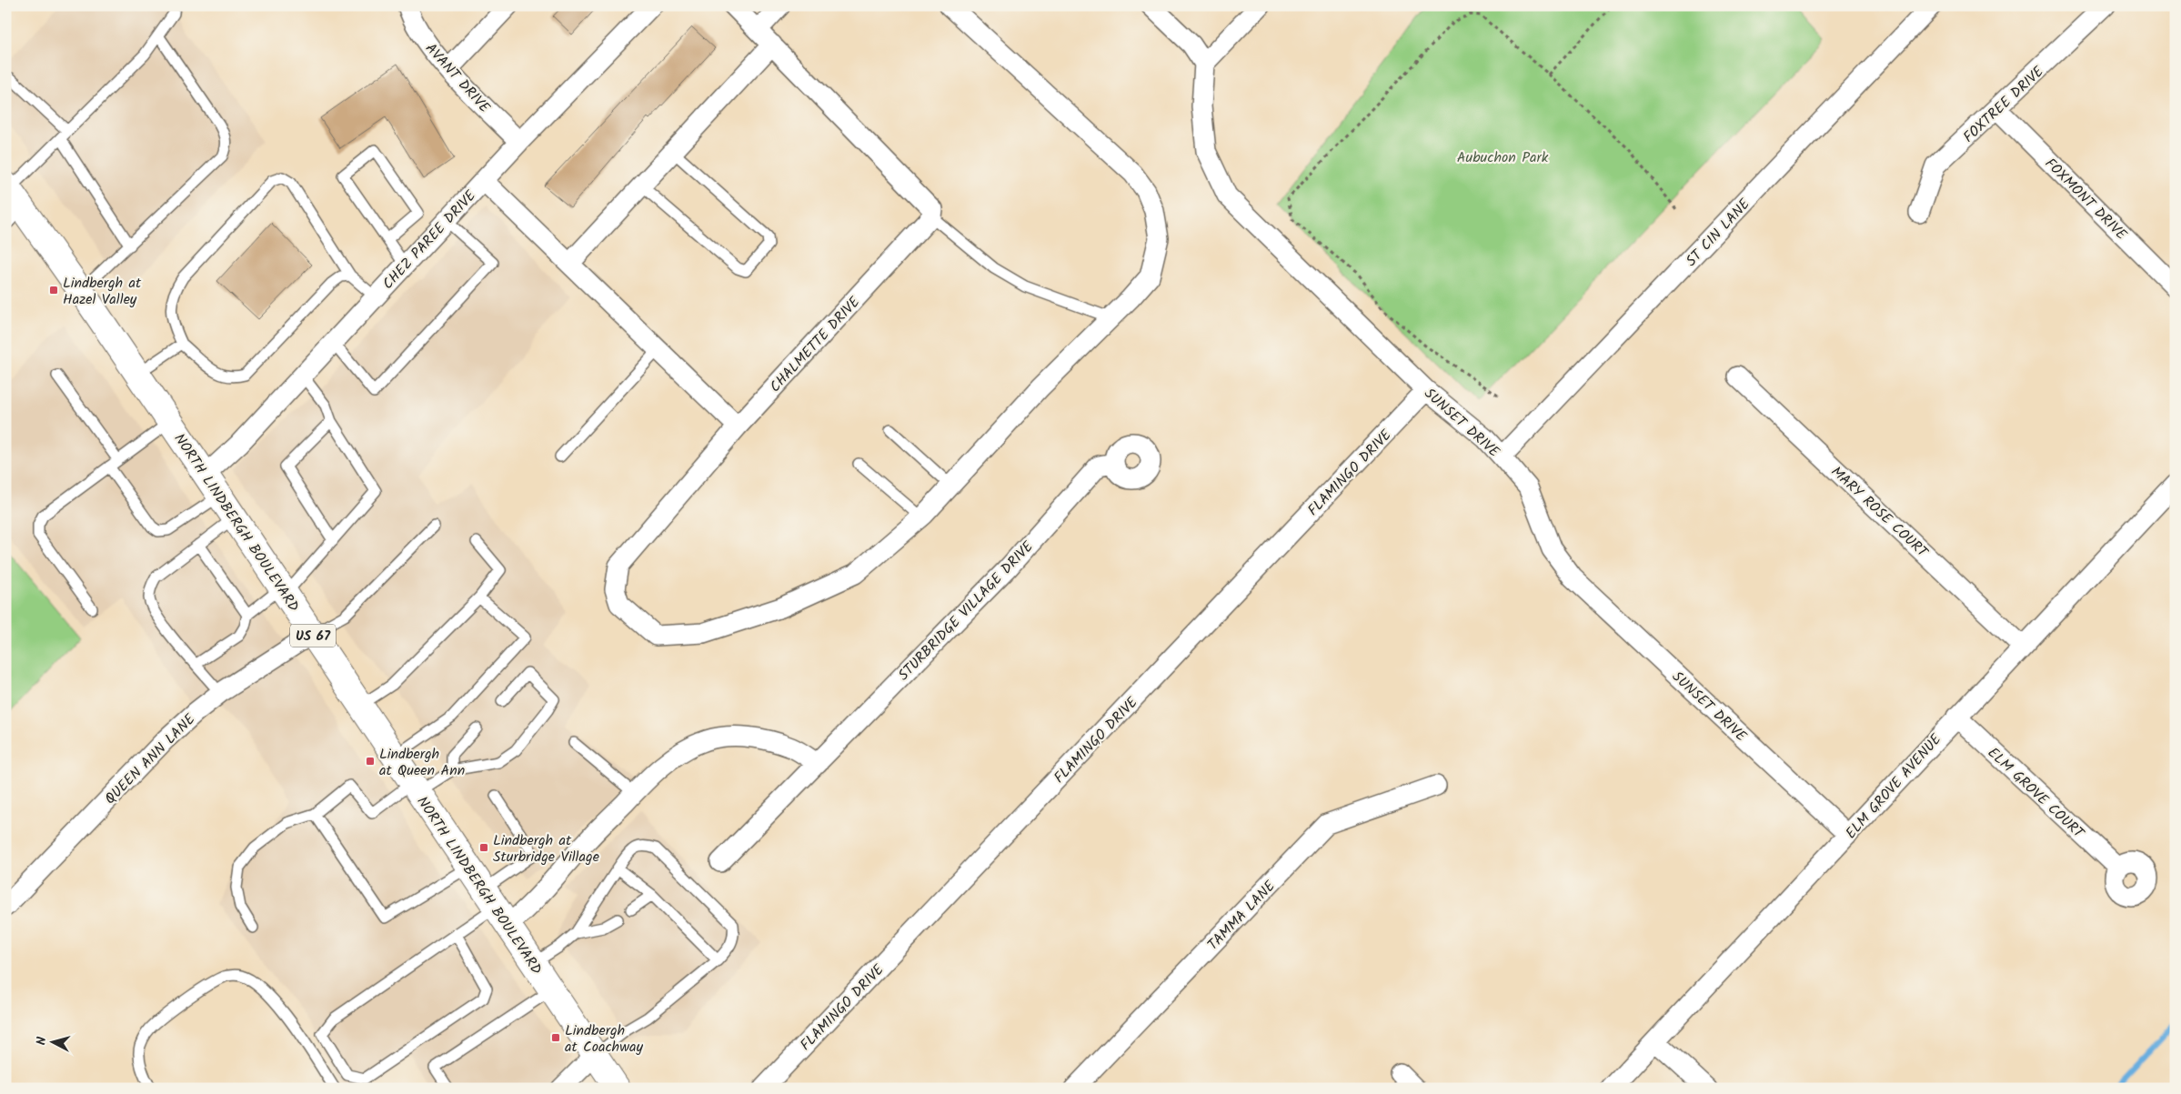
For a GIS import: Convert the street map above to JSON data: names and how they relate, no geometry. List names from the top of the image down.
{
  "streets": {
    "main road": ["NORTH LINDBERGH BOULEVARD", "US 67"],
    "street": [
      "AVANT DRIVE",
      "FOXTREE DRIVE",
      "FOXMONT DRIVE",
      "ST CIN LANE",
      "CHEZ PAREE DRIVE",
      "CHALMETTE DRIVE",
      "SUNSET DRIVE",
      "FLAMINGO DRIVE",
      "MARY ROSE COURT",
      "STURBRIDGE VILLAGE DRIVE",
      "QUEEN ANN LANE",
      "ELM GROVE AVENUE",
      "ELM GROVE COURT",
      "TAMMA LANE"
    ]
  },
  "crossings": [
    ["AVANT DRIVE", "CHEZ PAREE DRIVE"],
    ["FOXTREE DRIVE", "FOXMONT DRIVE"],
    ["ST CIN LANE", "SUNSET DRIVE"],
    ["CHEZ PAREE DRIVE", "NORTH LINDBERGH BOULEVARD"],
    ["SUNSET DRIVE", "FLAMINGO DRIVE"],
    ["SUNSET DRIVE", "ELM GROVE AVENUE"],
    ["MARY ROSE COURT", "ELM GROVE AVENUE"],
    ["NORTH LINDBERGH BOULEVARD", "QUEEN ANN LANE"],
    ["ELM GROVE AVENUE", "ELM GROVE COURT"]
  ],
  "parks": ["Aubuchon Park"],
  "places": {
    "transit": [
      "Lindbergh at Hazel Valley",
      "Lindbergh at Queen Ann",
      "Lindbergh at Sturbridge Village",
      "Lindbergh at Coachway"
    ]
  },
  "north": "left"
}
